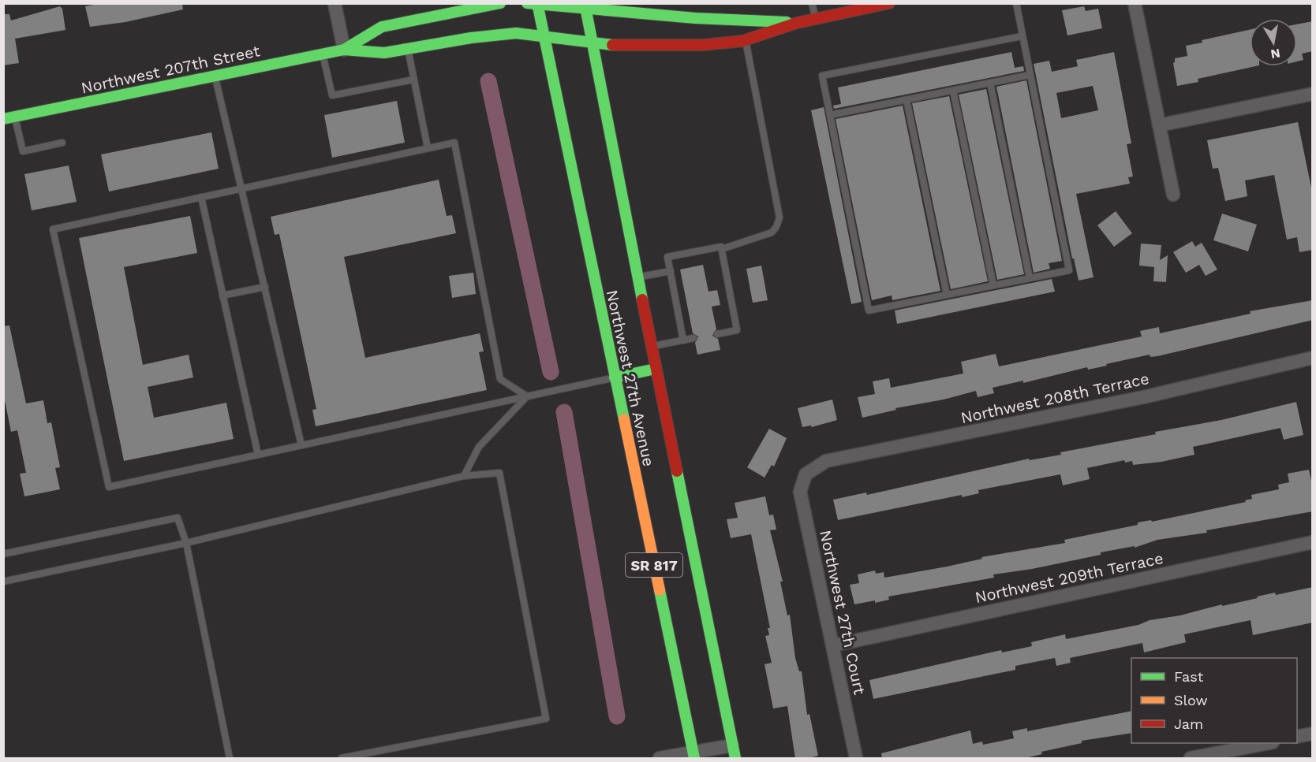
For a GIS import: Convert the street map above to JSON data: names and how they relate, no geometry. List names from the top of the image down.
{
  "streets": {
    "main road": ["Northwest 207th Street", "Northwest 27th Avenue", "SR 817"],
    "street": ["Northwest 208th Terrace", "Northwest 209th Terrace", "Northwest 27th Court"]
  },
  "crossings": [
    ["Northwest 207th Street", "Northwest 27th Avenue"],
    ["Northwest 208th Terrace", "Northwest 27th Court"],
    ["Northwest 209th Terrace", "Northwest 27th Court"]
  ],
  "legend": ["Fast", "Slow", "Jam"],
  "north": "bottom"
}
